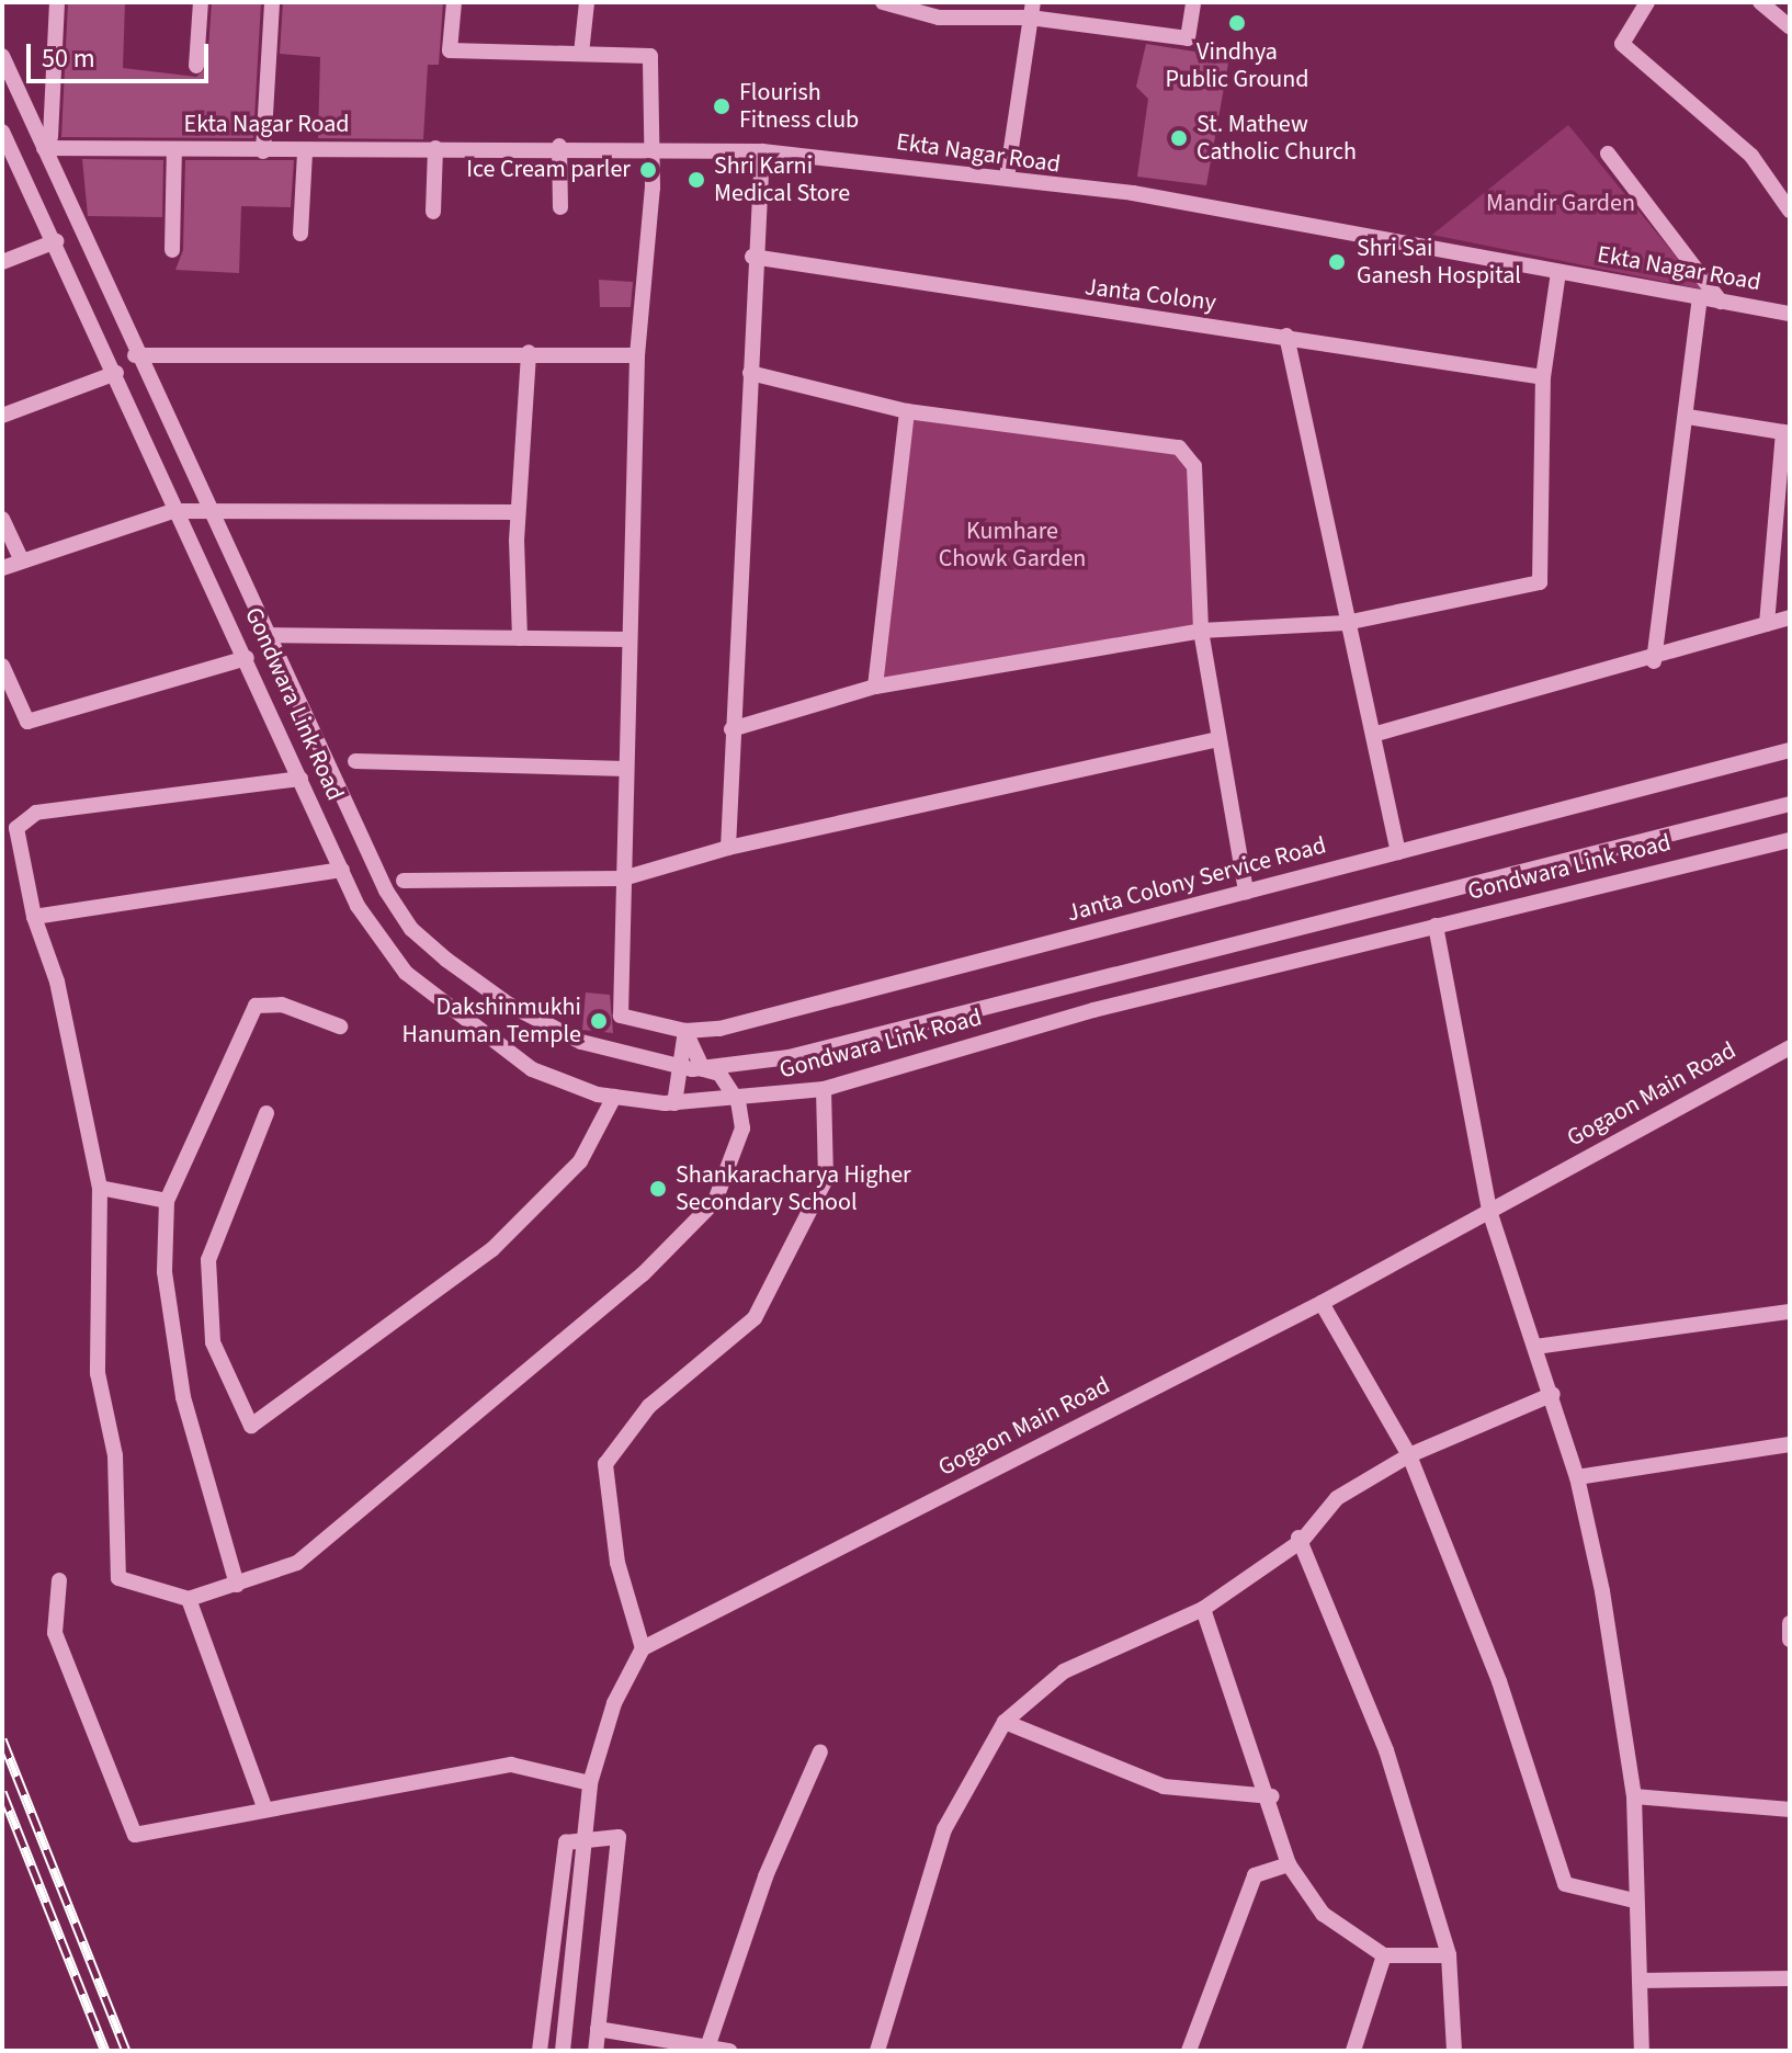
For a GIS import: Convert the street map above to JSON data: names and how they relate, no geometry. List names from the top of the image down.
{
  "streets": {
    "street": [
      "Ekta Nagar Road",
      "Janta Colony",
      "Gondwara Link Road",
      "Janta Colony Service Road",
      "Gogaon Main Road"
    ]
  },
  "parks": ["Mandir Garden", "Kumhare Chowk Garden"],
  "places": [
    "Vindhya Public Ground",
    "Flourish Fitness club",
    "St. Mathew Catholic Church",
    "Ice Cream parler",
    "Shri Karni Medical Store",
    "Shri Sai Ganesh Hospital",
    "Dakshinmukhi Hanuman Temple",
    "Shankaracharya Higher Secondary School"
  ],
  "scale_bar": "50 m"
}
